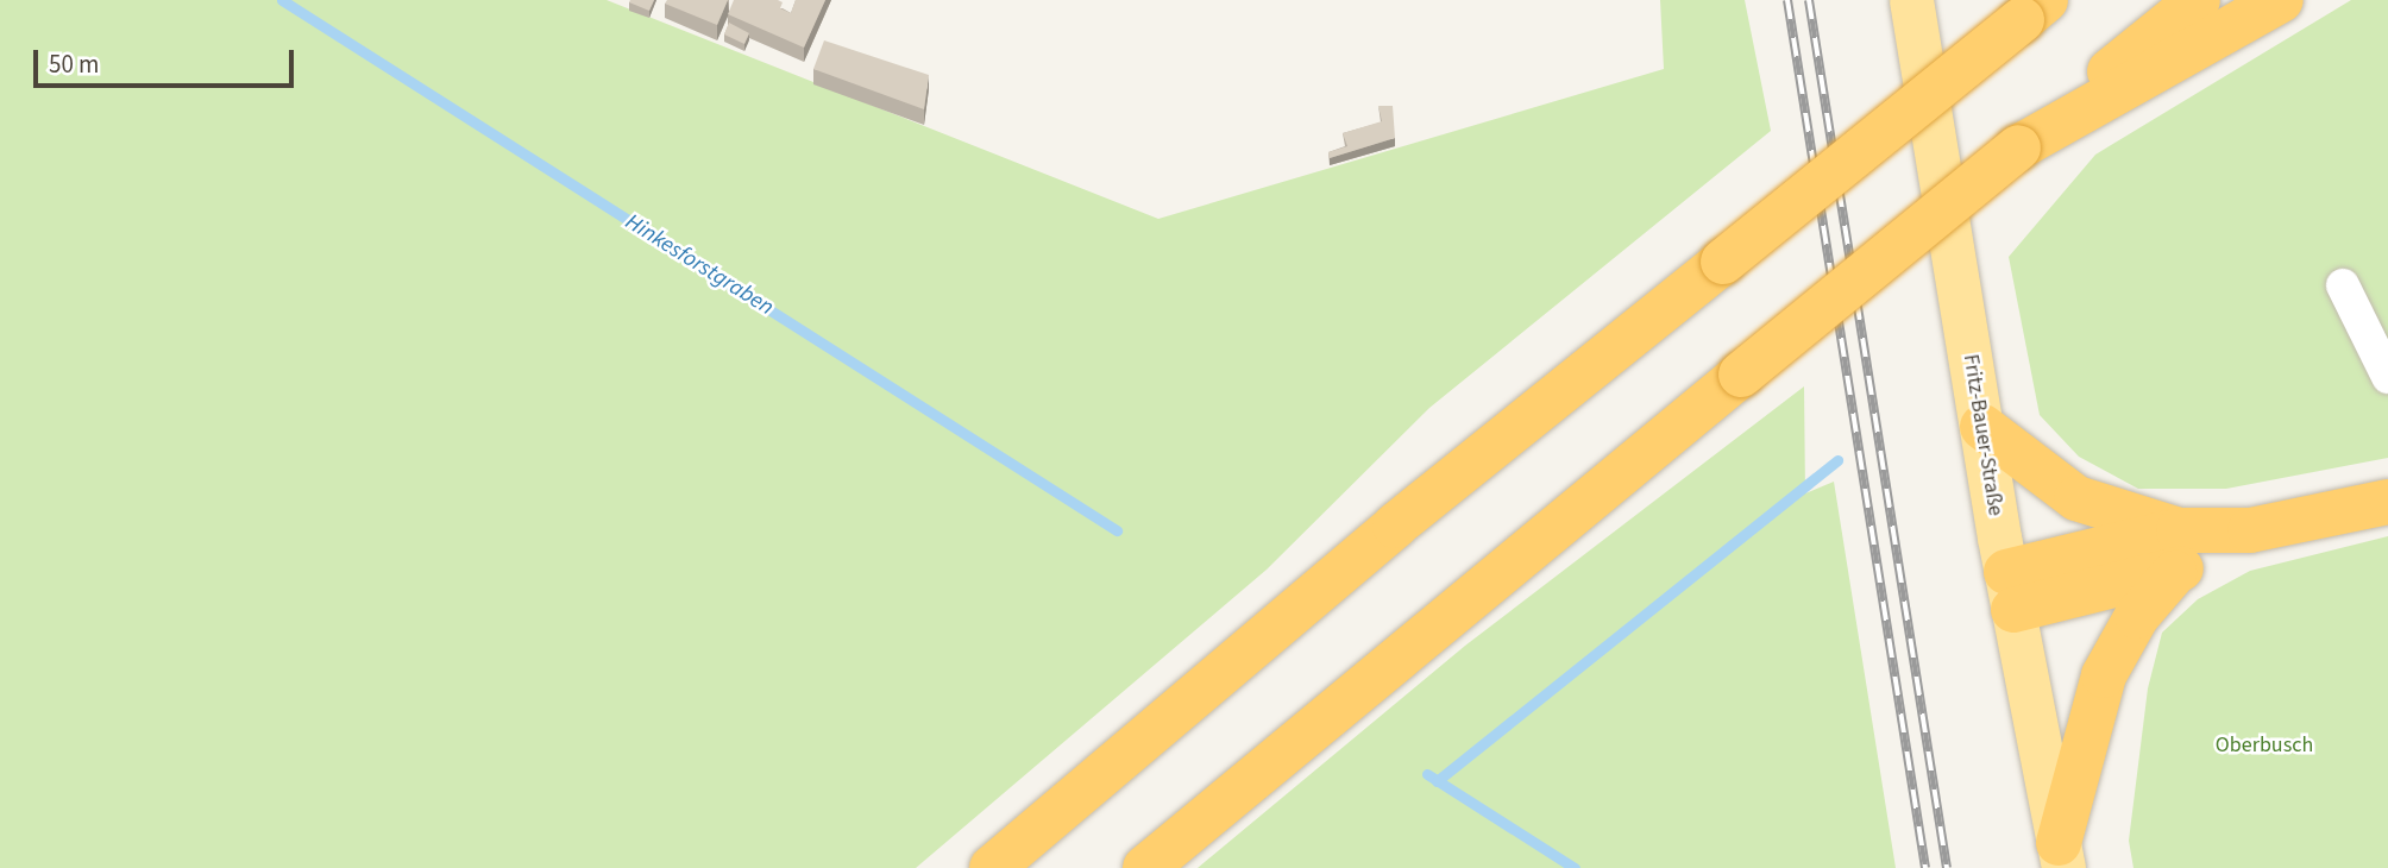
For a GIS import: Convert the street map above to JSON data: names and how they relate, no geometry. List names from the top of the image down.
{
  "streets": {
    "main road": ["Fritz-Bauer-Straße"]
  },
  "water": ["Hinkesforstgraben"],
  "parks": ["Oberbusch"],
  "scale_bar": "50 m"
}
